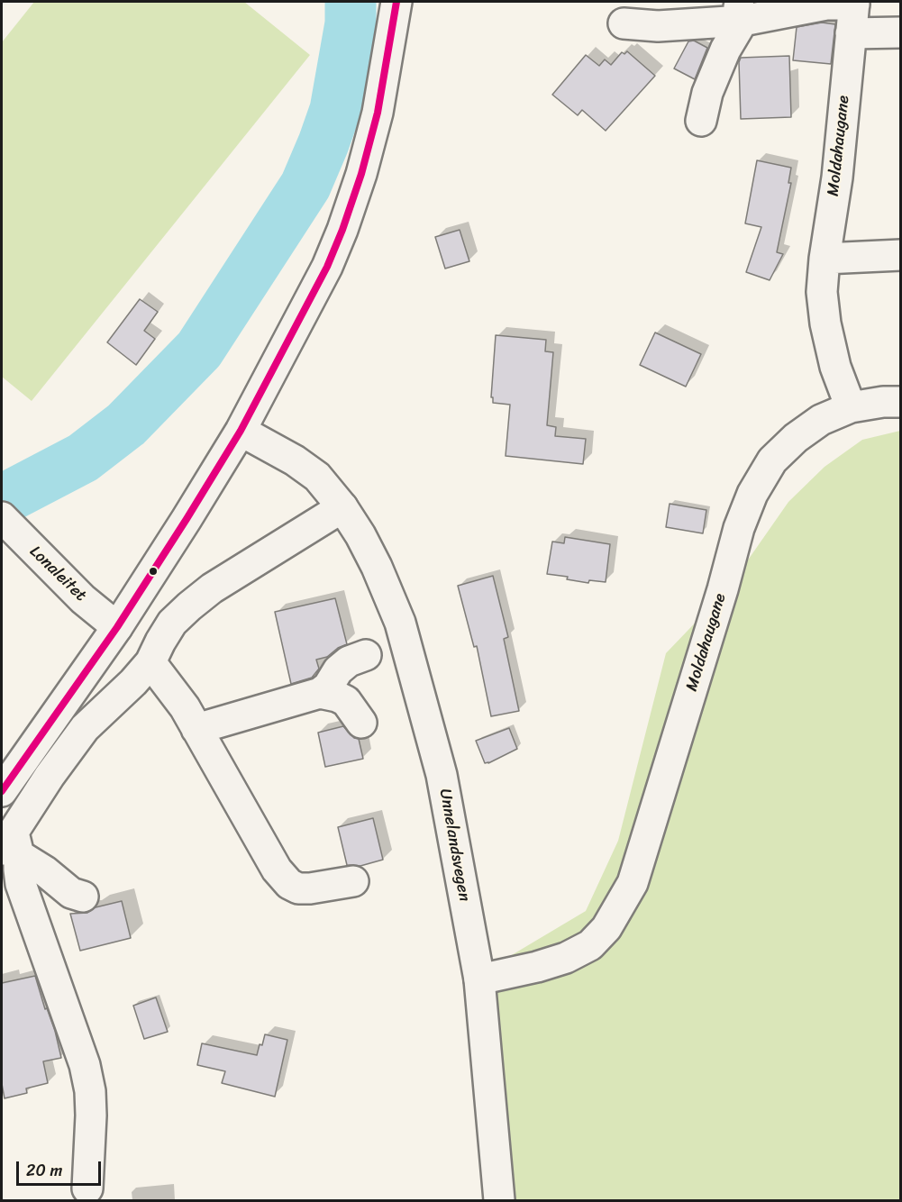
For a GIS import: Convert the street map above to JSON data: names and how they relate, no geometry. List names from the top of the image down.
{
  "streets": {
    "street": ["Moldahaugane", "Lonaleitet", "Unnelandsvegen"]
  },
  "crossings": [
    ["Moldahaugane", "Unnelandsvegen"]
  ],
  "scale_bar": "20 m"
}
